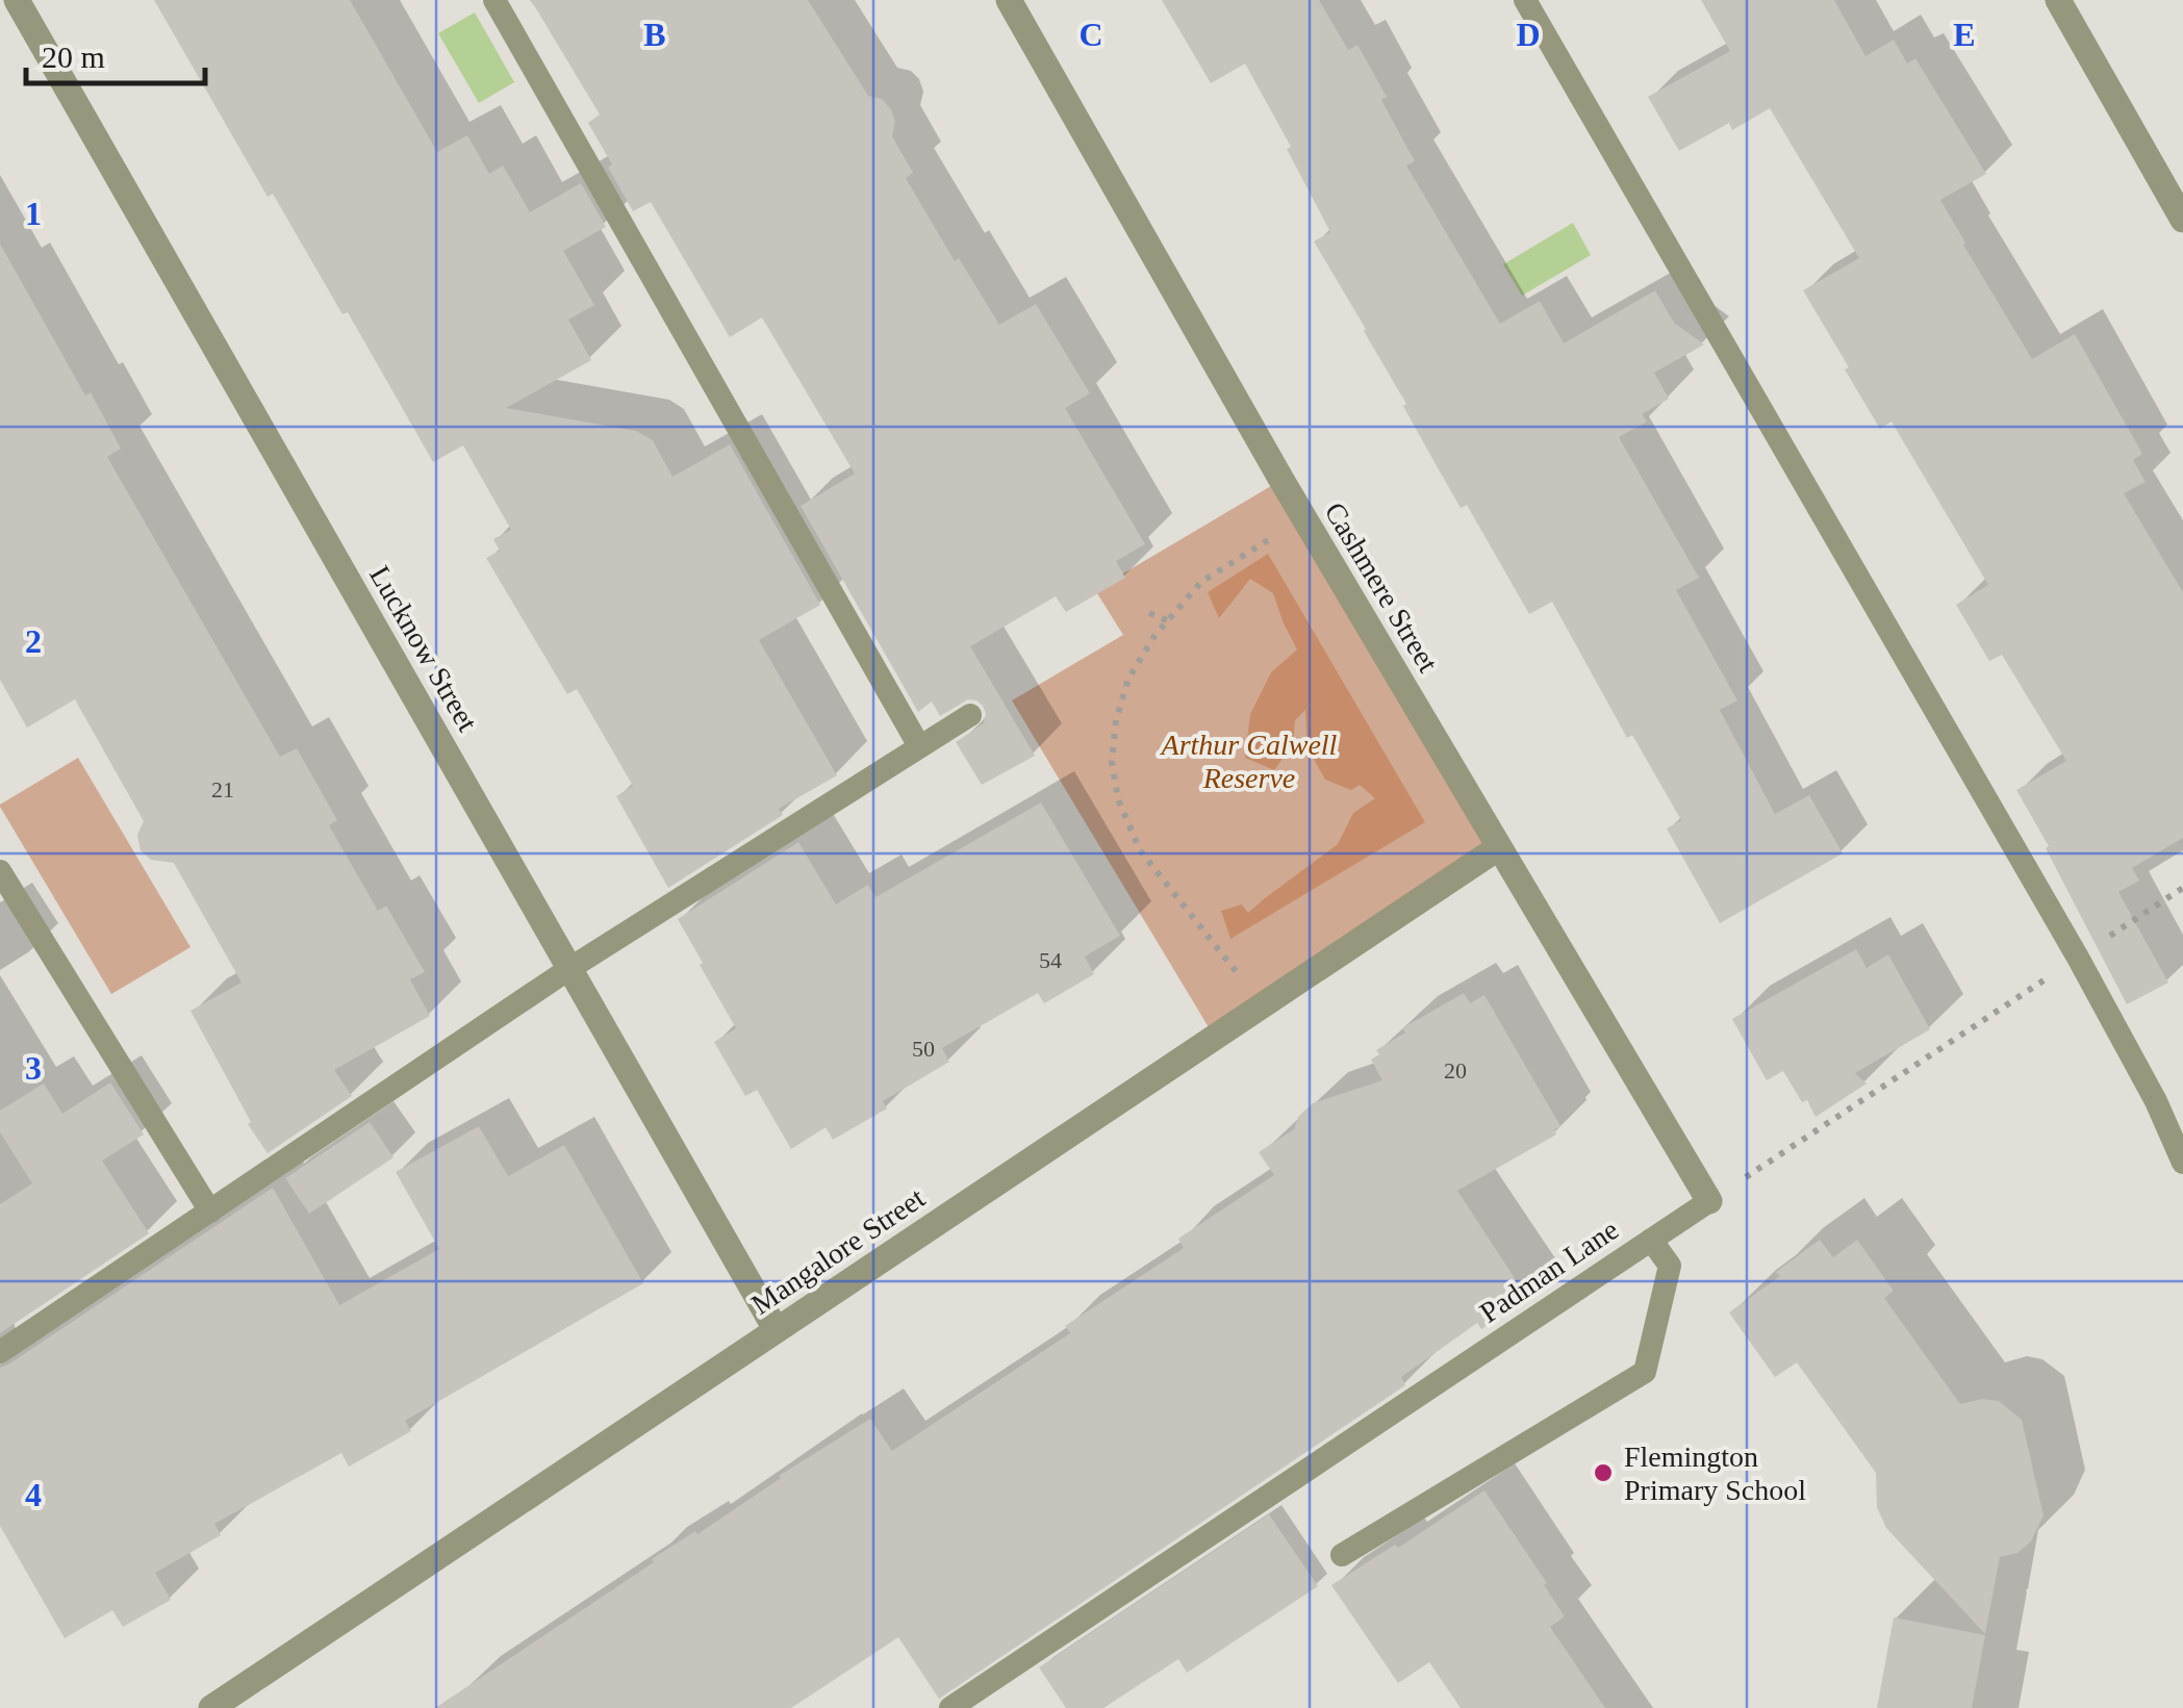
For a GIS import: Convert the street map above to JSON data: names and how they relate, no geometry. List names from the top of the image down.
{
  "streets": {
    "street": ["Cashmere Street", "Lucknow Street", "Mangalore Street"],
    "lane": ["Padman Lane"]
  },
  "crossings": [
    ["Cashmere Street", "Mangalore Street"],
    ["Cashmere Street", "Padman Lane"],
    ["Lucknow Street", "Mangalore Street"]
  ],
  "parks": ["Arthur Calwell Reserve"],
  "places": ["Flemington Primary School"],
  "house_numbers": [
    "21",
    "54",
    "50",
    "20"
  ],
  "scale_bar": "20 m",
  "grid": {
    "columns": [
      "B",
      "C",
      "D",
      "E"
    ],
    "rows": [
      "1",
      "2",
      "3",
      "4"
    ]
  }
}
